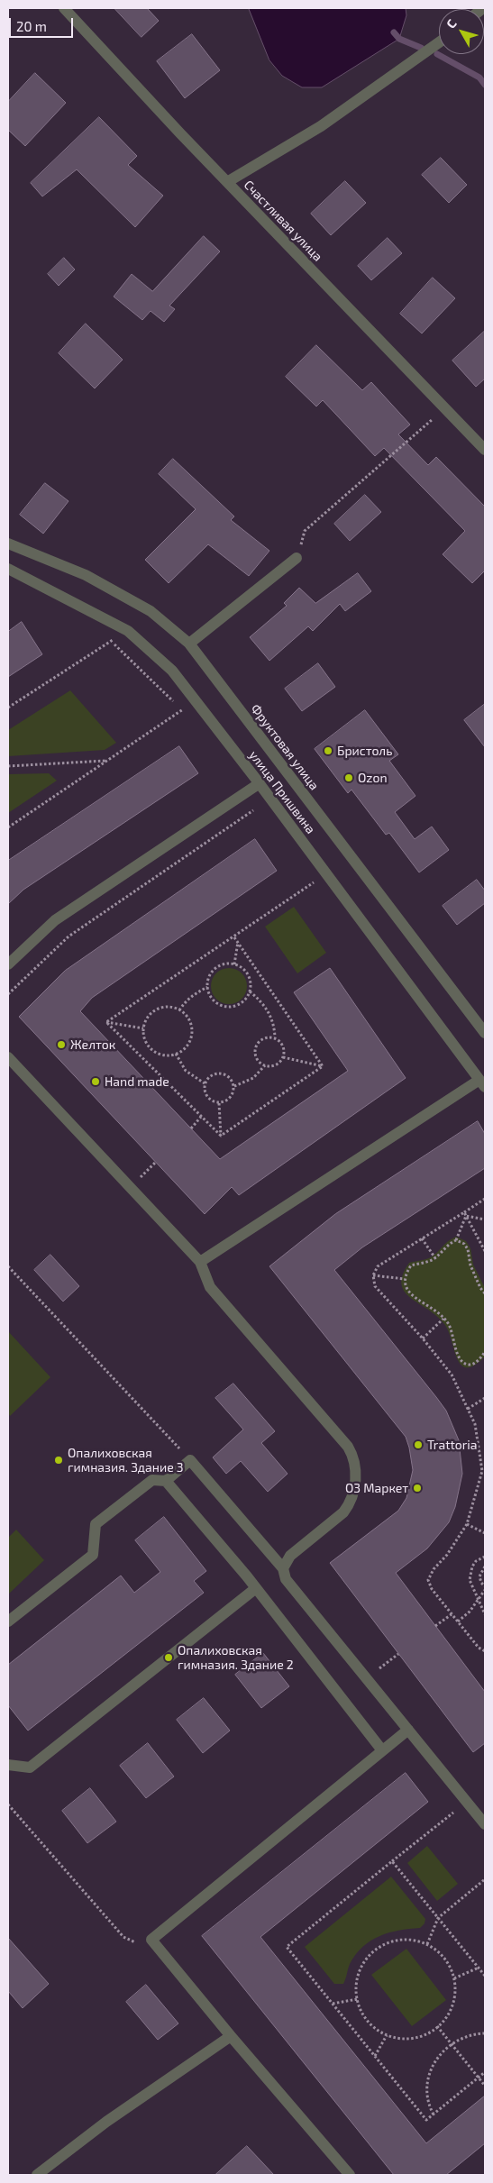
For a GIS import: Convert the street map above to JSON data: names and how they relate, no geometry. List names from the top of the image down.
{
  "streets": {
    "street": ["Счастливая улица", "Фруктовая улица", "улица Пришвина"]
  },
  "places": [
    "Бристоль",
    "Ozon",
    "Желток",
    "Hand made",
    "Trattoria",
    "Опалиховская гимназия. Здание 3",
    "О3 Маркет",
    "Опалиховская гимназия. Здание 2"
  ],
  "scale_bar": "20 m",
  "north": "top left"
}
